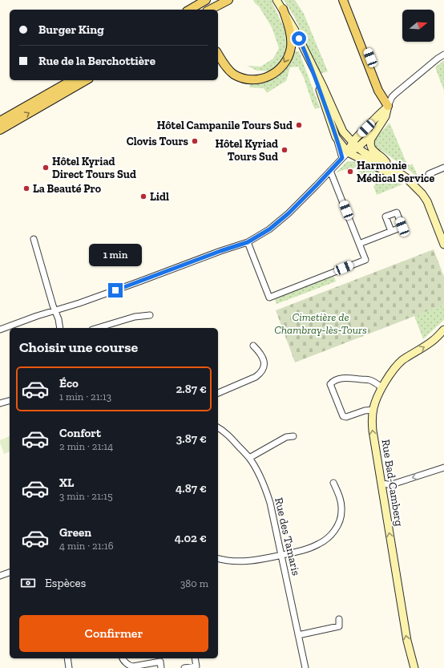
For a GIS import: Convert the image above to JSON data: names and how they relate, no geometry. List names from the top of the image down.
{
  "streets": {
    "street": ["Rue Bad-Camberg", "Rue des Tamaris"]
  },
  "one_way": ["Rue Bad-Camberg"],
  "parks": ["Cimetière de Chambray-lès-Tours"],
  "places": [
    "Hôtel Campanile Tours Sud",
    "Clovis Tours",
    "Hôtel Kyriad Tours Sud",
    "Hôtel Kyriad Direct Tours Sud",
    "Harmonie Médical Service",
    "La Beauté Pro",
    "Lidl"
  ],
  "north": "right",
  "page": {
    "banner": ["Burger King", "Rue de la Berchottière"],
    "bubble": "1 min",
    "heading": "Choisir une course",
    "list": [
      {
        "name": "Éco",
        "note": "1 min · 21:13",
        "value": "2.87 €"
      },
      {
        "name": "Confort",
        "note": "2 min · 21:14",
        "value": "3.87 €"
      },
      {
        "name": "XL",
        "note": "3 min · 21:15",
        "value": "4.87 €"
      },
      {
        "name": "Green",
        "note": "4 min · 21:16",
        "value": "4.02 €"
      }
    ],
    "pay": ["Espèces", "380 m"],
    "buttons": "Confirmer"
  }
}
